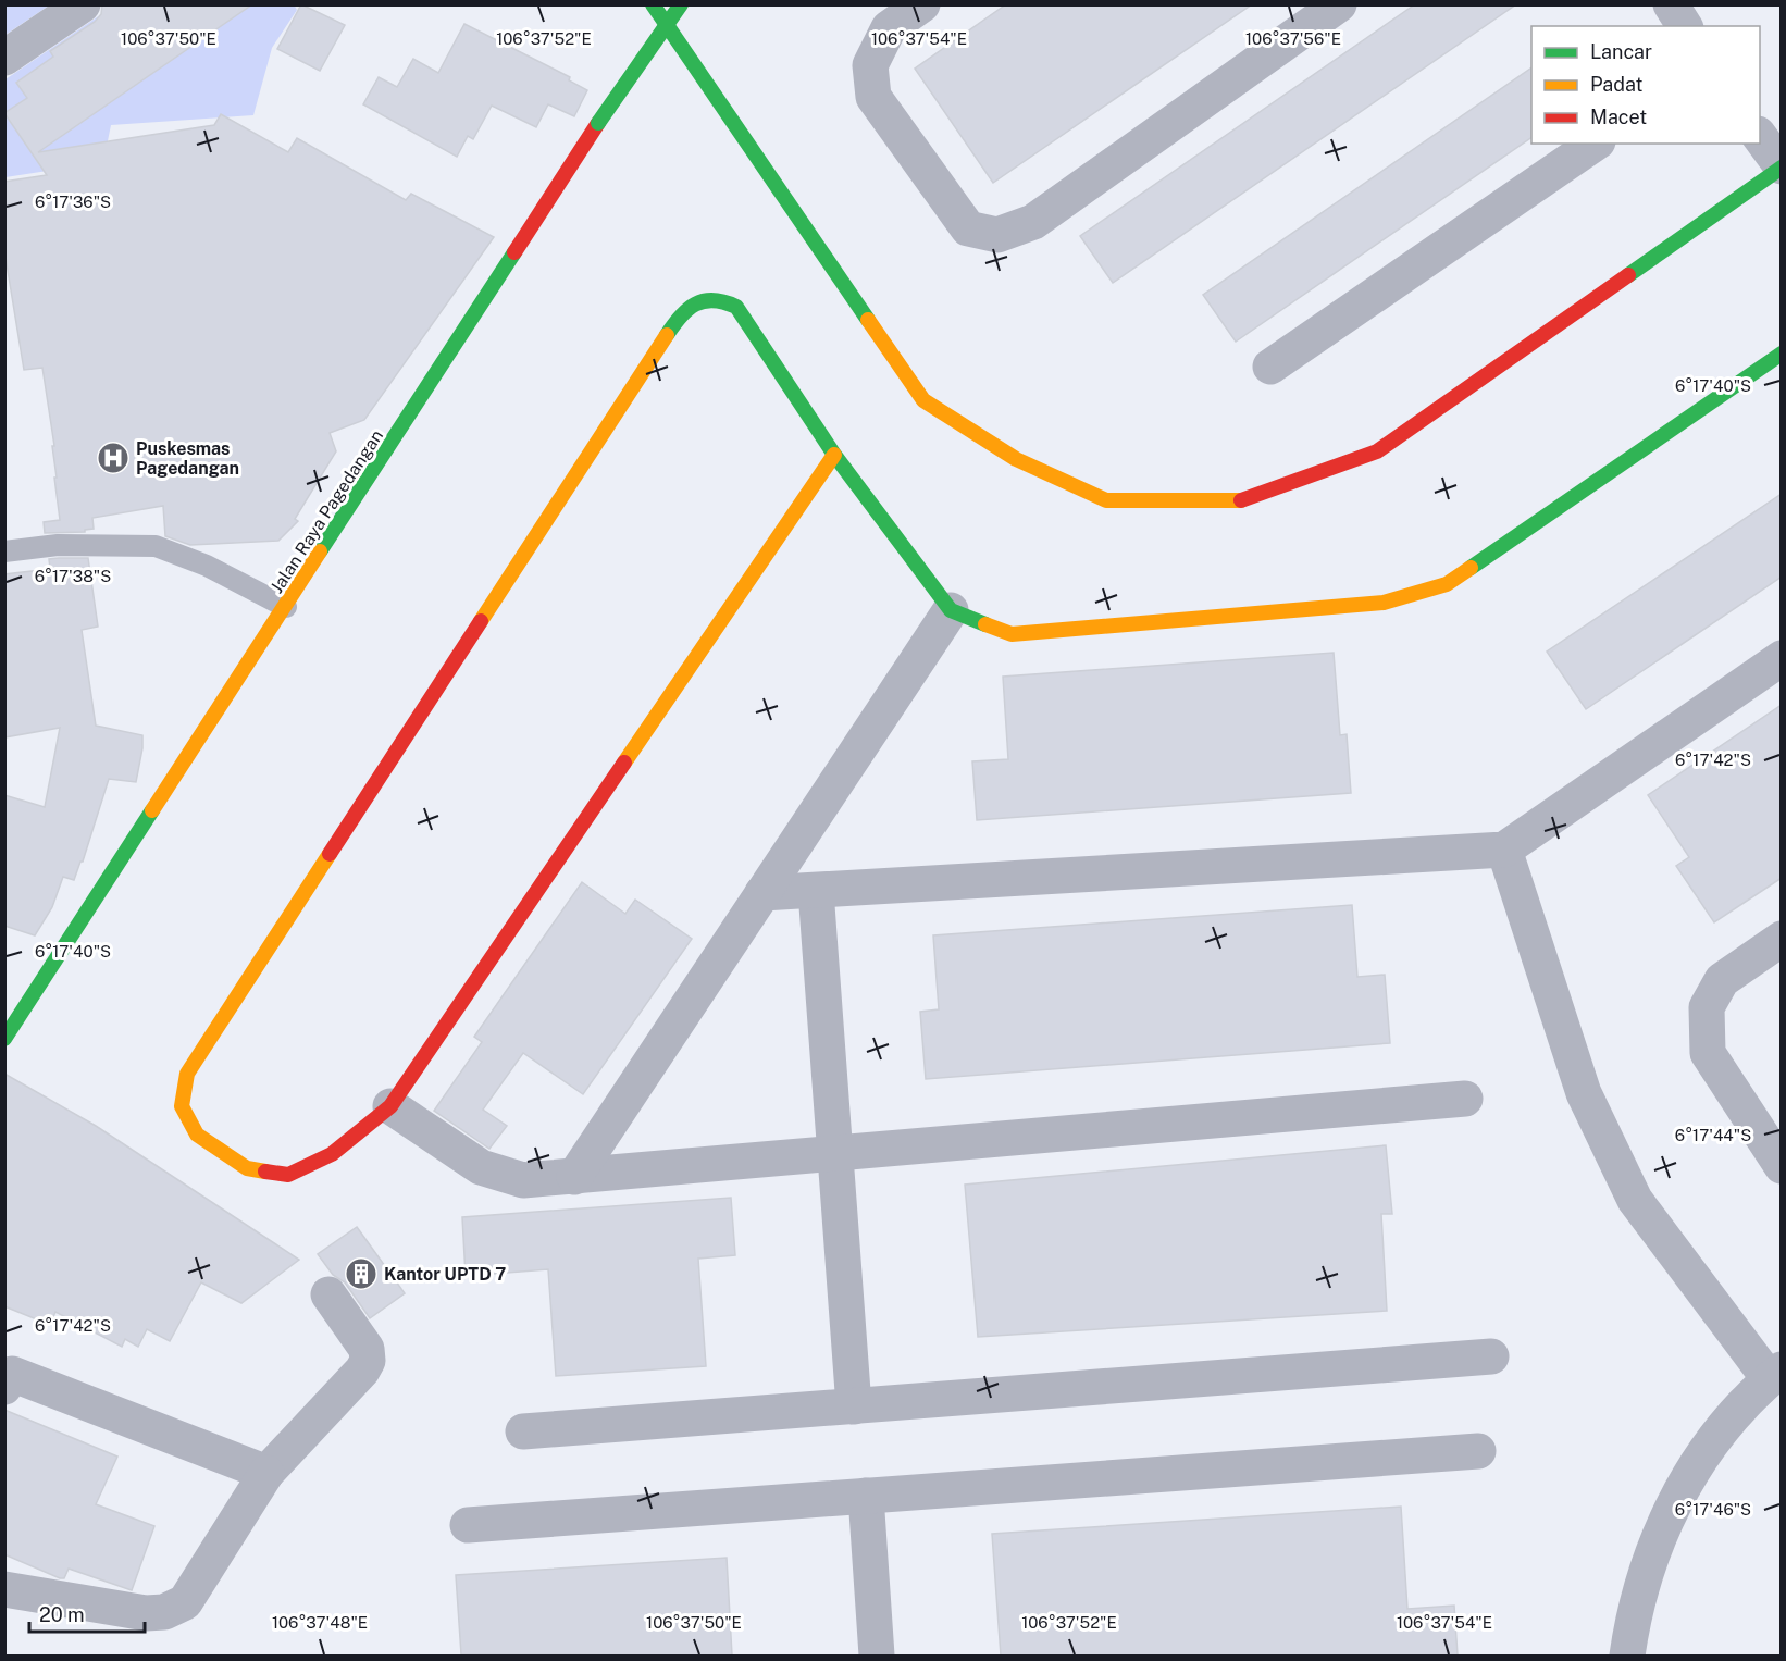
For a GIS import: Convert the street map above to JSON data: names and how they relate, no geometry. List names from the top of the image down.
{
  "streets": {
    "street": ["Jalan Raya Pagedangan"]
  },
  "places": {
    "hospital": ["Puskesmas Pagedangan"],
    "building": ["Kantor UPTD 7"]
  },
  "legend": ["Lancar", "Padat", "Macet"],
  "scale_bar": "20 m",
  "coordinates": [
    "106°37'50\"E",
    "106°37'52\"E",
    "106°37'54\"E",
    "106°37'56\"E",
    "6°17'36\"S",
    "6°17'40\"S",
    "6°17'38\"S",
    "6°17'42\"S",
    "6°17'44\"S",
    "6°17'46\"S",
    "106°37'48\"E"
  ]
}
